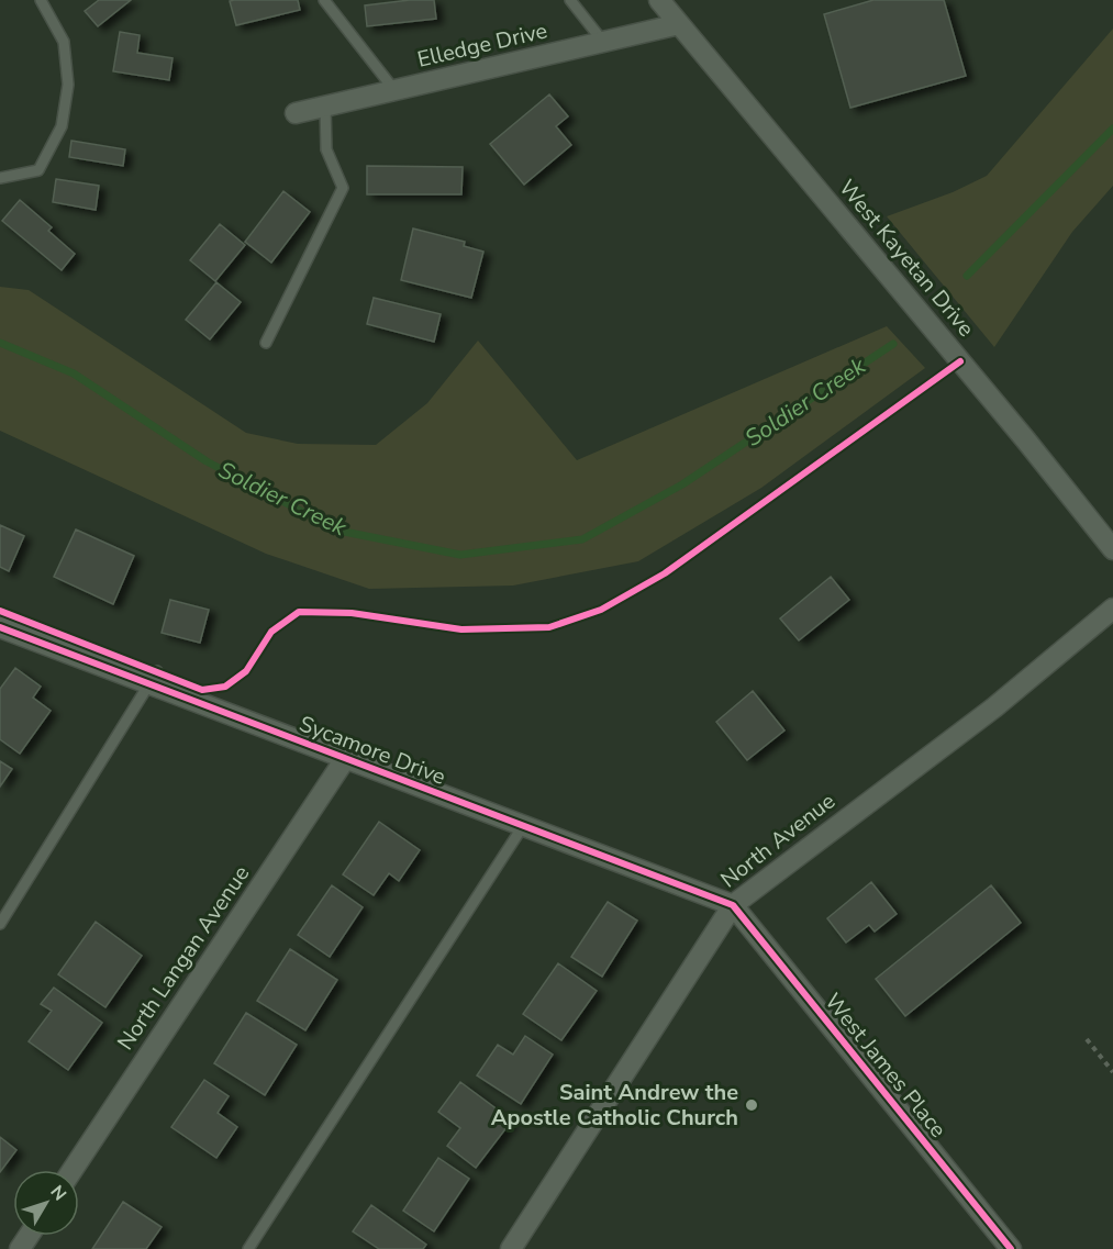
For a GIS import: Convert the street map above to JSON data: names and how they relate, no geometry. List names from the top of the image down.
{
  "streets": {
    "street": [
      "Elledge Drive",
      "West Kayetan Drive",
      "Sycamore Drive",
      "North Avenue",
      "North Langan Avenue",
      "West James Place"
    ]
  },
  "crossings": [
    ["Elledge Drive", "West Kayetan Drive"],
    ["Sycamore Drive", "North Avenue"],
    ["Sycamore Drive", "North Langan Avenue"],
    ["Sycamore Drive", "West James Place"],
    ["North Avenue", "West James Place"]
  ],
  "water": ["Soldier Creek"],
  "places": ["Saint Andrew the Apostle Catholic Church"],
  "north": "top right"
}
